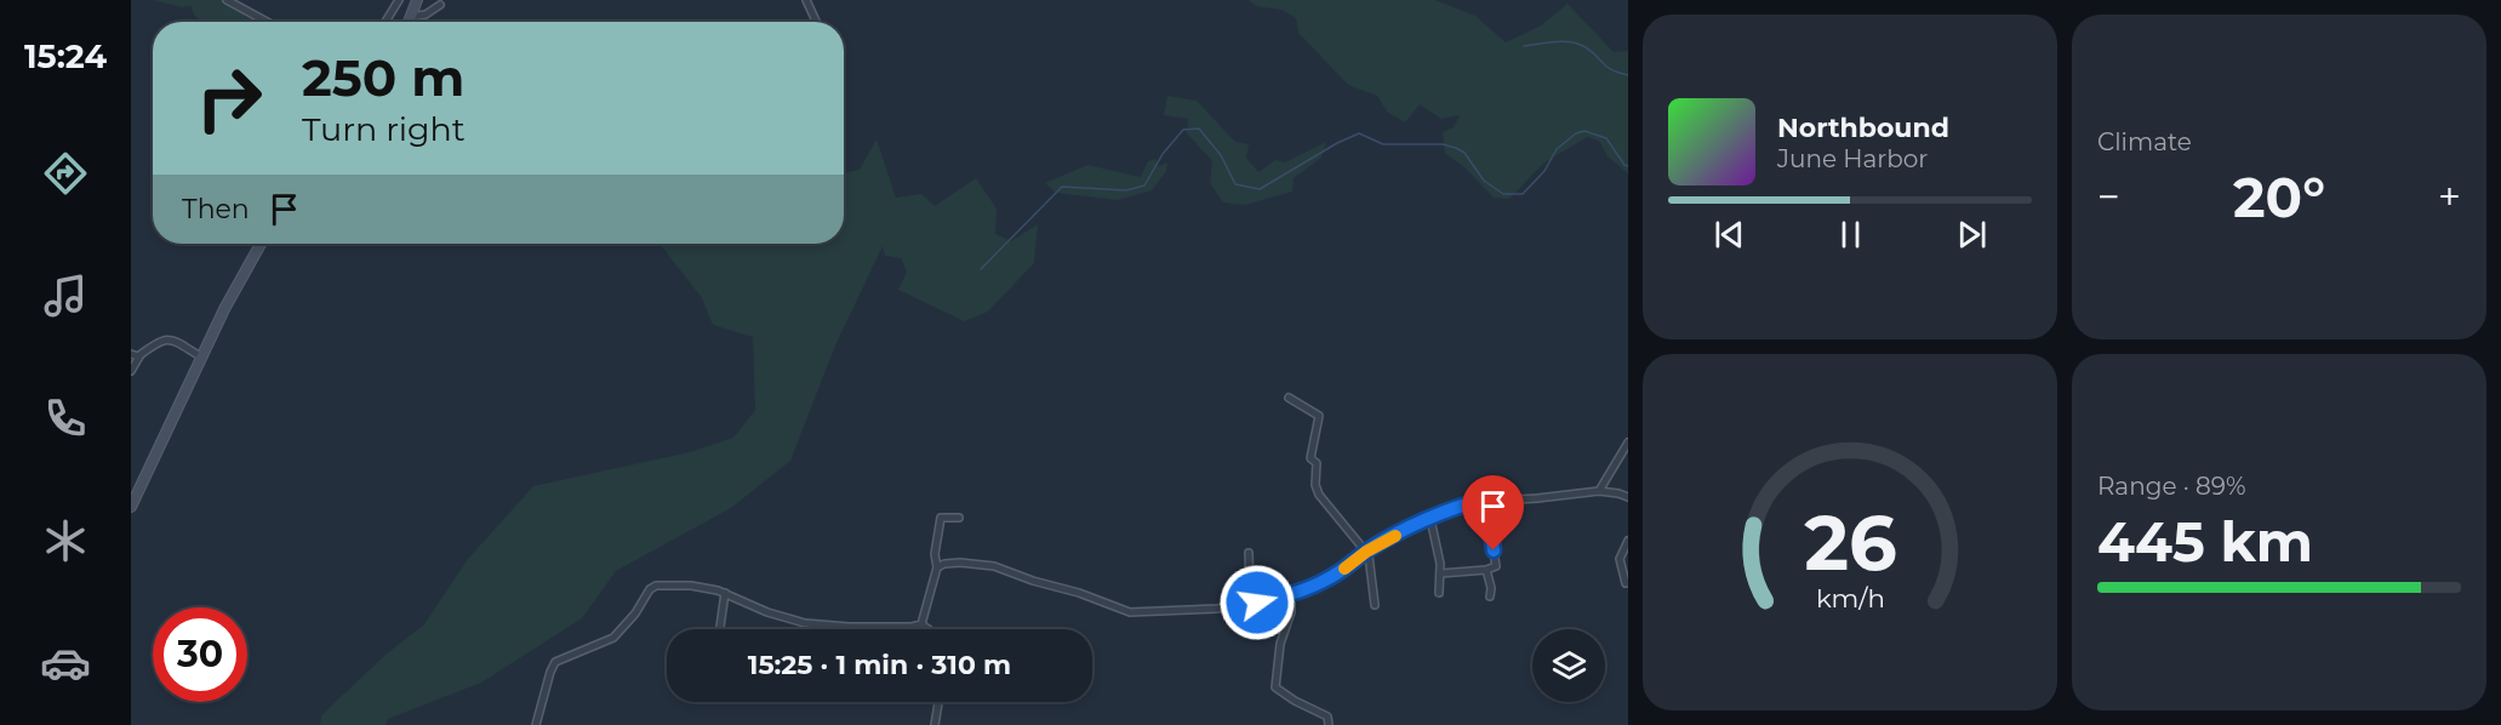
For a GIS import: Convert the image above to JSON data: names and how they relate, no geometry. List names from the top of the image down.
{
  "page": {
    "tabs": "15:24",
    "tile": [
      "Climate",
      ["Range · 89%", "445 km"]
    ],
    "turn": ["250 m", "Turn right"],
    "song": ["Northbound", "June Harbor"],
    "heat": ["−", "20°", "+"],
    "then": "Then",
    "limit": "30",
    "trip": "15:25 · 1 min · 310 m",
    "gauge": ["26", "km/h"]
  }
}
